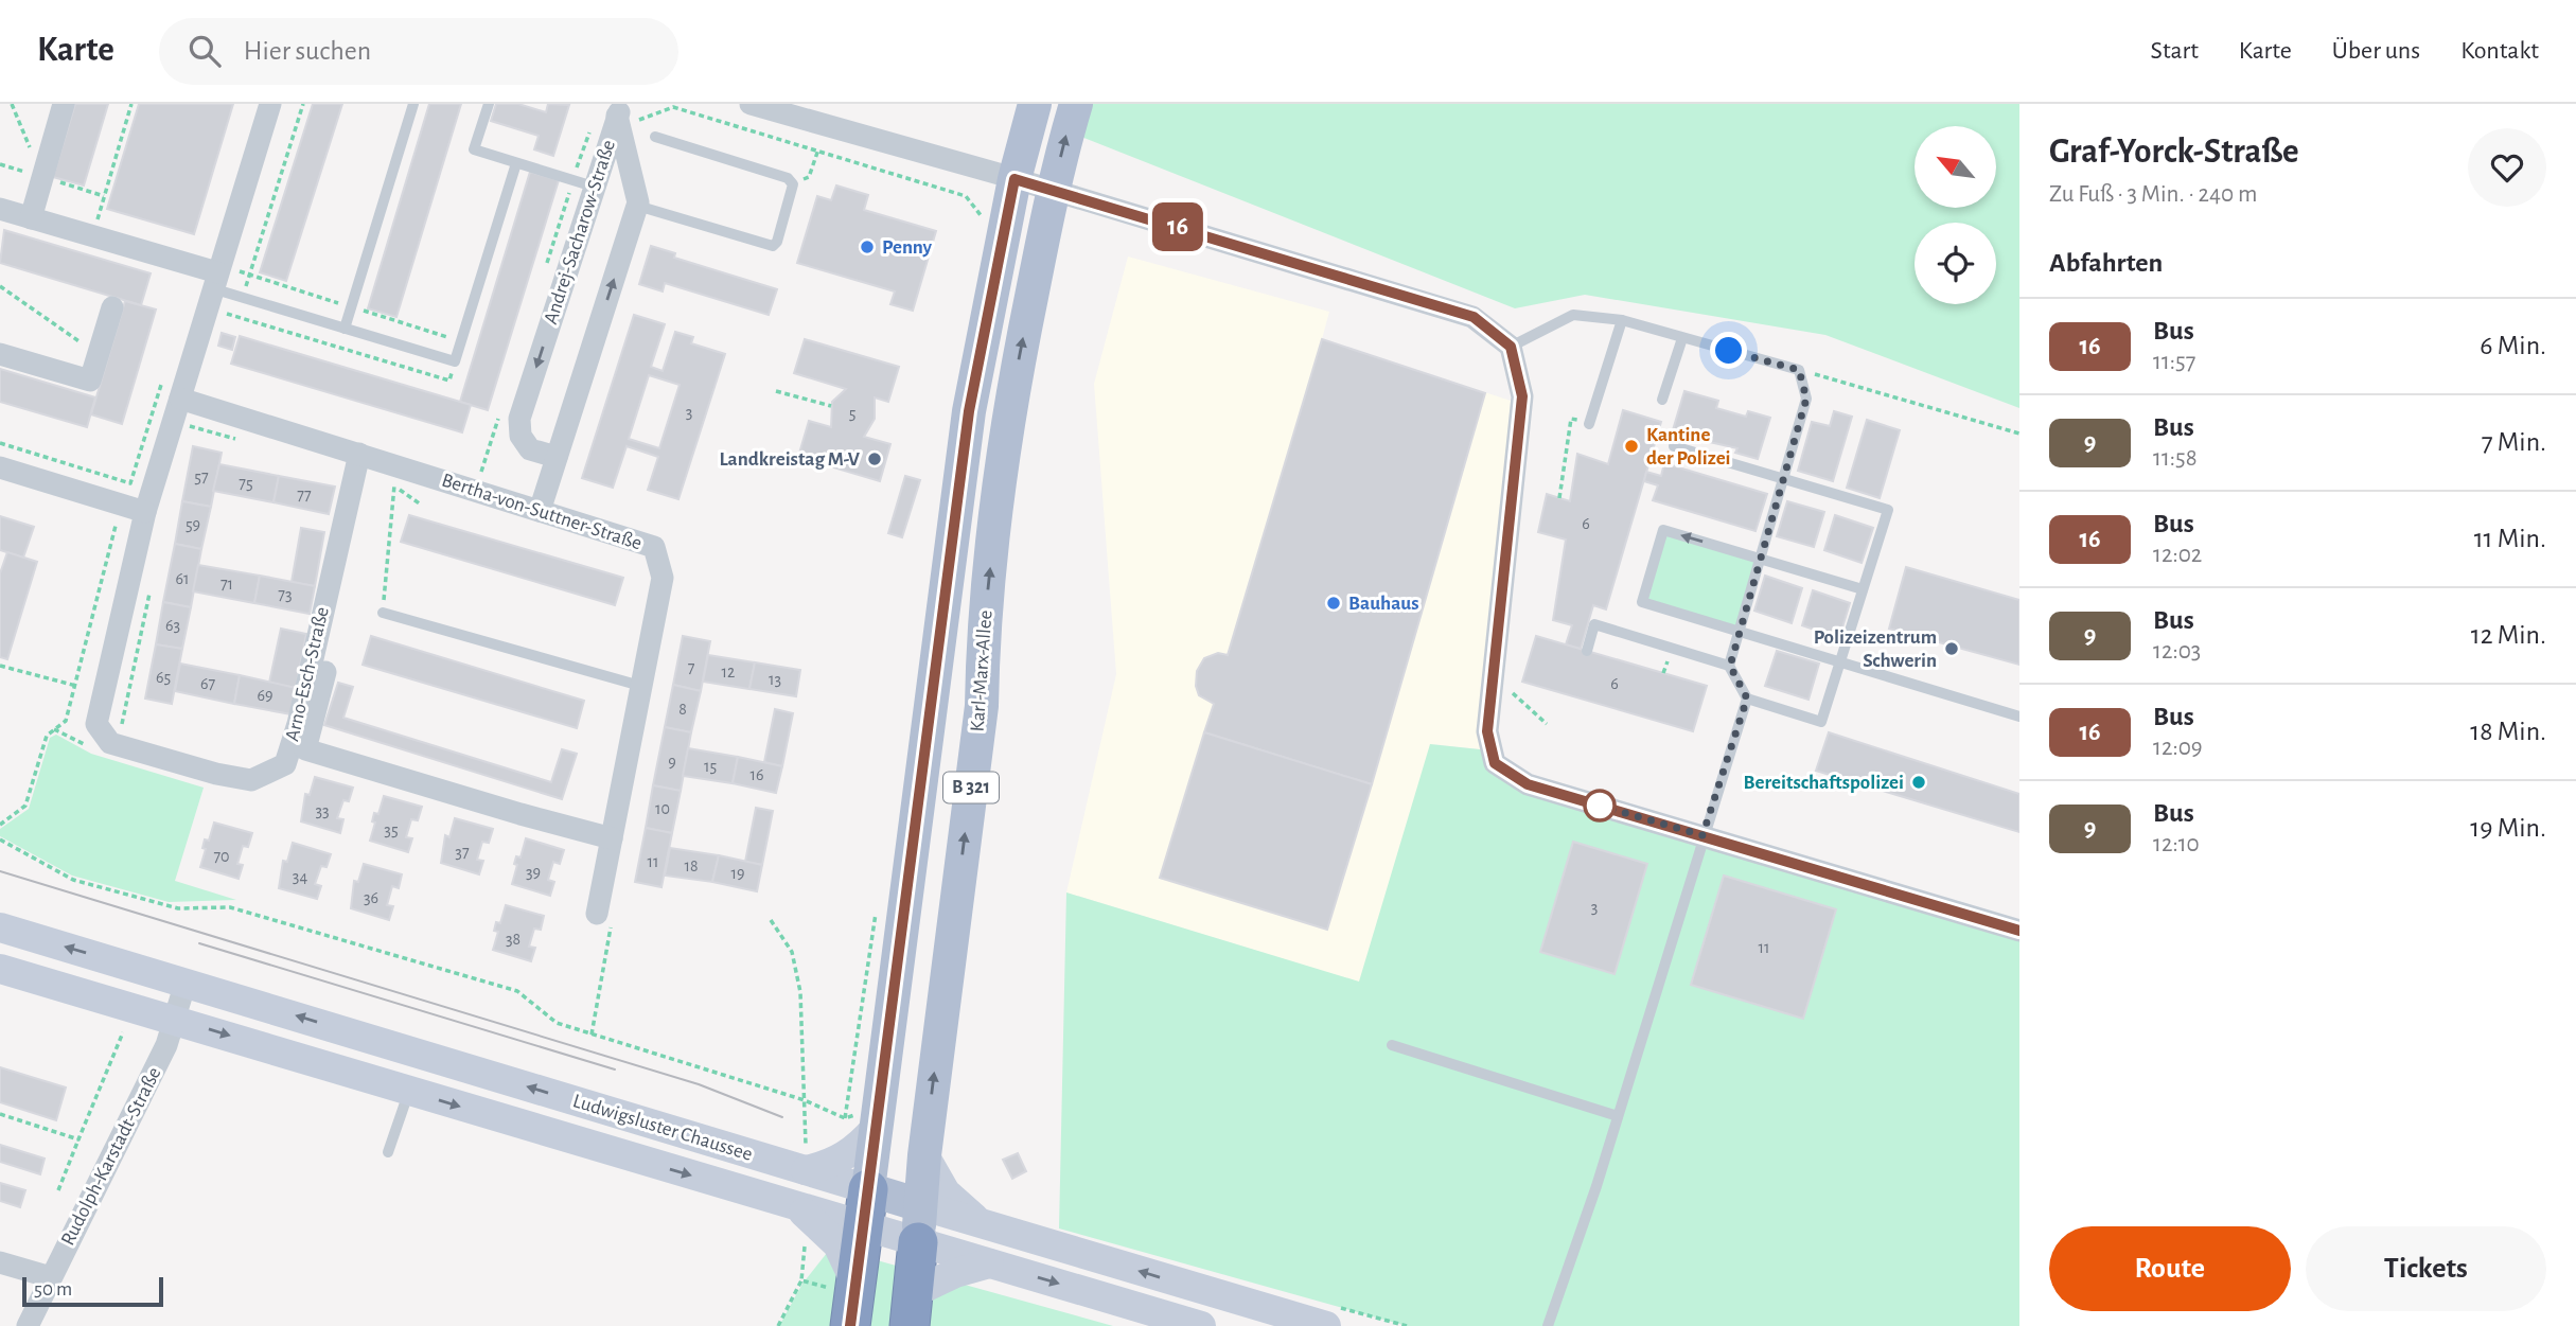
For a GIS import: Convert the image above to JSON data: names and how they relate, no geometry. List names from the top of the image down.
{
  "streets": {
    "highway": ["B 321"],
    "main road": ["Karl-Marx-Allee", "Ludwigsluster Chaussee"],
    "street": [
      "Andrej-Sacharow-Straße",
      "Bertha-von-Suttner-Straße",
      "Arno-Esch-Straße",
      "Rudolph-Karstadt-Straße"
    ]
  },
  "crossings": [
    ["Andrej-Sacharow-Straße", "Bertha-von-Suttner-Straße"],
    ["Bertha-von-Suttner-Straße", "Arno-Esch-Straße"],
    ["Karl-Marx-Allee", "B 321"],
    ["B 321", "Ludwigsluster Chaussee"],
    ["Ludwigsluster Chaussee", "Rudolph-Karstadt-Straße"]
  ],
  "places": [
    "Penny",
    "Kantine der Polizei",
    "Landkreistag M-V",
    "Bauhaus",
    "Polizeizentrum Schwerin",
    "Bereitschaftspolizei"
  ],
  "lines": ["bus line 16"],
  "house_numbers": [
    "3",
    "5",
    "57",
    "75",
    "77",
    "6",
    "59",
    "61",
    "71",
    "73",
    "63",
    "7",
    "12",
    "65",
    "13",
    "67",
    "6",
    "69",
    "8",
    "9",
    "15",
    "16",
    "10",
    "33",
    "35",
    "37",
    "70",
    "11",
    "18",
    "39",
    "19",
    "34",
    "36",
    "3",
    "38",
    "11"
  ],
  "scale_bar": "50 m",
  "north": "top left",
  "page": {
    "header": "Karte",
    "search": "Hier suchen",
    "nav": [
      "Start",
      "Karte",
      "Über uns",
      "Kontakt"
    ],
    "on_map": "16",
    "heading": [
      ["Graf-Yorck-Straße", "Zu Fuß · 3 Min. · 240 m"],
      "Abfahrten"
    ],
    "list": [
      {
        "mark": "16",
        "name": "Bus",
        "note": "11:57",
        "value": "6 Min."
      },
      {
        "mark": "9",
        "name": "Bus",
        "note": "11:58",
        "value": "7 Min."
      },
      {
        "mark": "16",
        "name": "Bus",
        "note": "12:02",
        "value": "11 Min."
      },
      {
        "mark": "9",
        "name": "Bus",
        "note": "12:03",
        "value": "12 Min."
      },
      {
        "mark": "16",
        "name": "Bus",
        "note": "12:09",
        "value": "18 Min."
      },
      {
        "mark": "9",
        "name": "Bus",
        "note": "12:10",
        "value": "19 Min."
      }
    ],
    "buttons": ["Route", "Tickets"],
    "scale": "50 m"
  }
}
